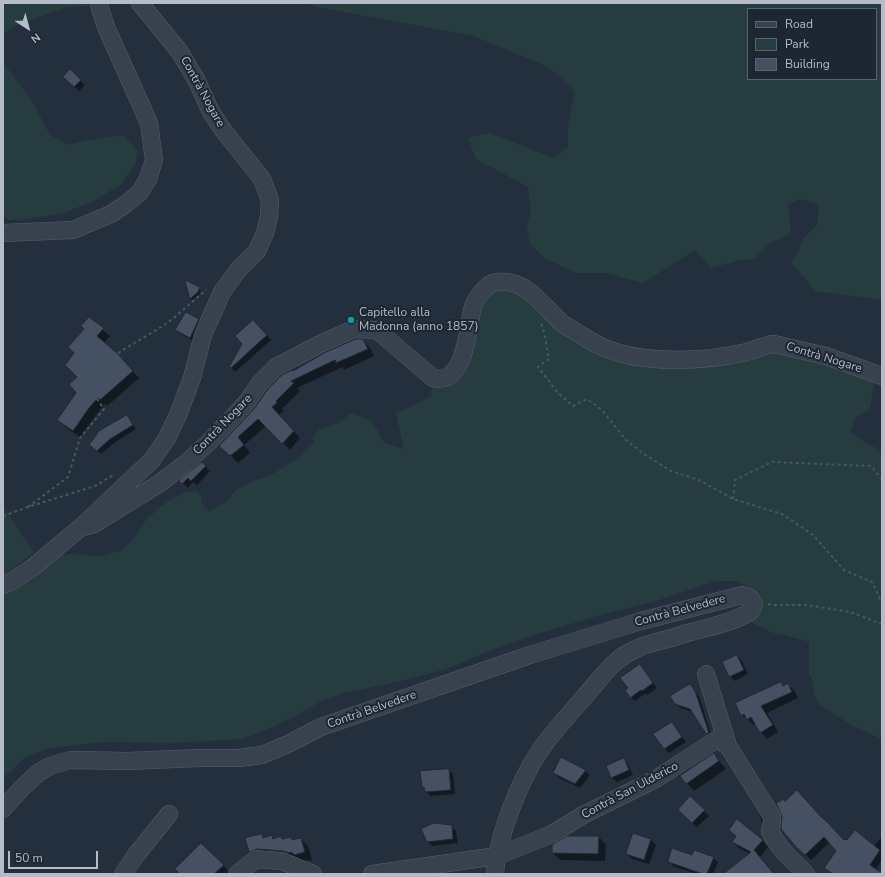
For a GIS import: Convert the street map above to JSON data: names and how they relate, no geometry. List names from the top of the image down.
{
  "streets": {
    "street": ["Contrà Nogare", "Contrà Belvedere", "Contrà San Ulderico"]
  },
  "places": ["Capitello alla Madonna (anno 1857)"],
  "legend": ["Road", "Park", "Building"],
  "scale_bar": "50 m",
  "north": "bottom right"
}
